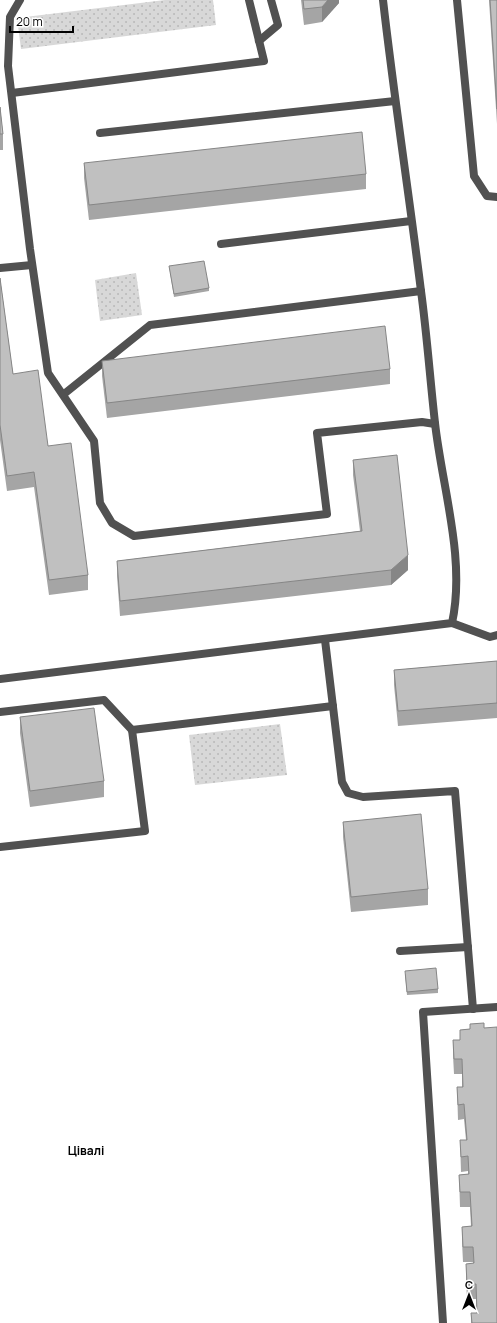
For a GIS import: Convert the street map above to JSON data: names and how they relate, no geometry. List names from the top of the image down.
{
  "districts": ["Цівалі"],
  "scale_bar": "20 m",
  "north": "top"
}
